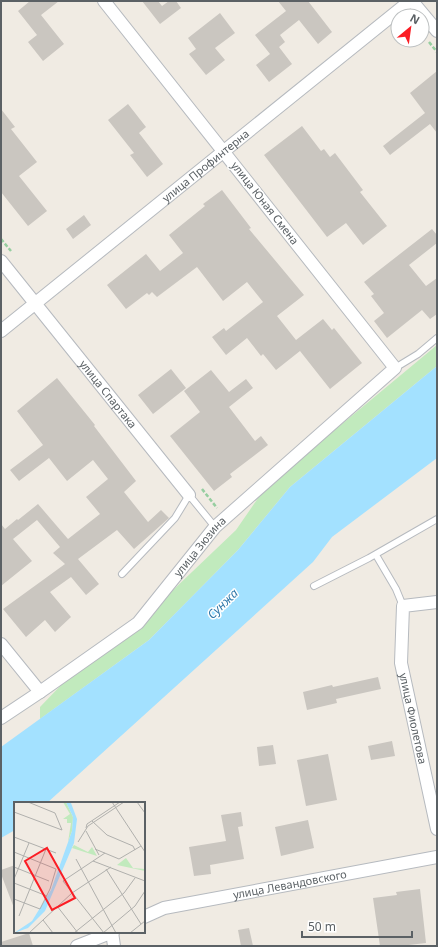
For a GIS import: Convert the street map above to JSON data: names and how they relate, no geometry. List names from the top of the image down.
{
  "streets": {
    "street": [
      "улица Профинтерна",
      "улица Юная Смена",
      "улица Спартака",
      "улица Зюзина",
      "улица Фиолетова",
      "улица Левандовского"
    ]
  },
  "crossings": [
    ["улица Профинтерна", "улица Юная Смена"],
    ["улица Профинтерна", "улица Спартака"],
    ["улица Юная Смена", "улица Зюзина"],
    ["улица Спартака", "улица Зюзина"]
  ],
  "water": ["Сунжа"],
  "scale_bar": "50 m",
  "north": "top right"
}
